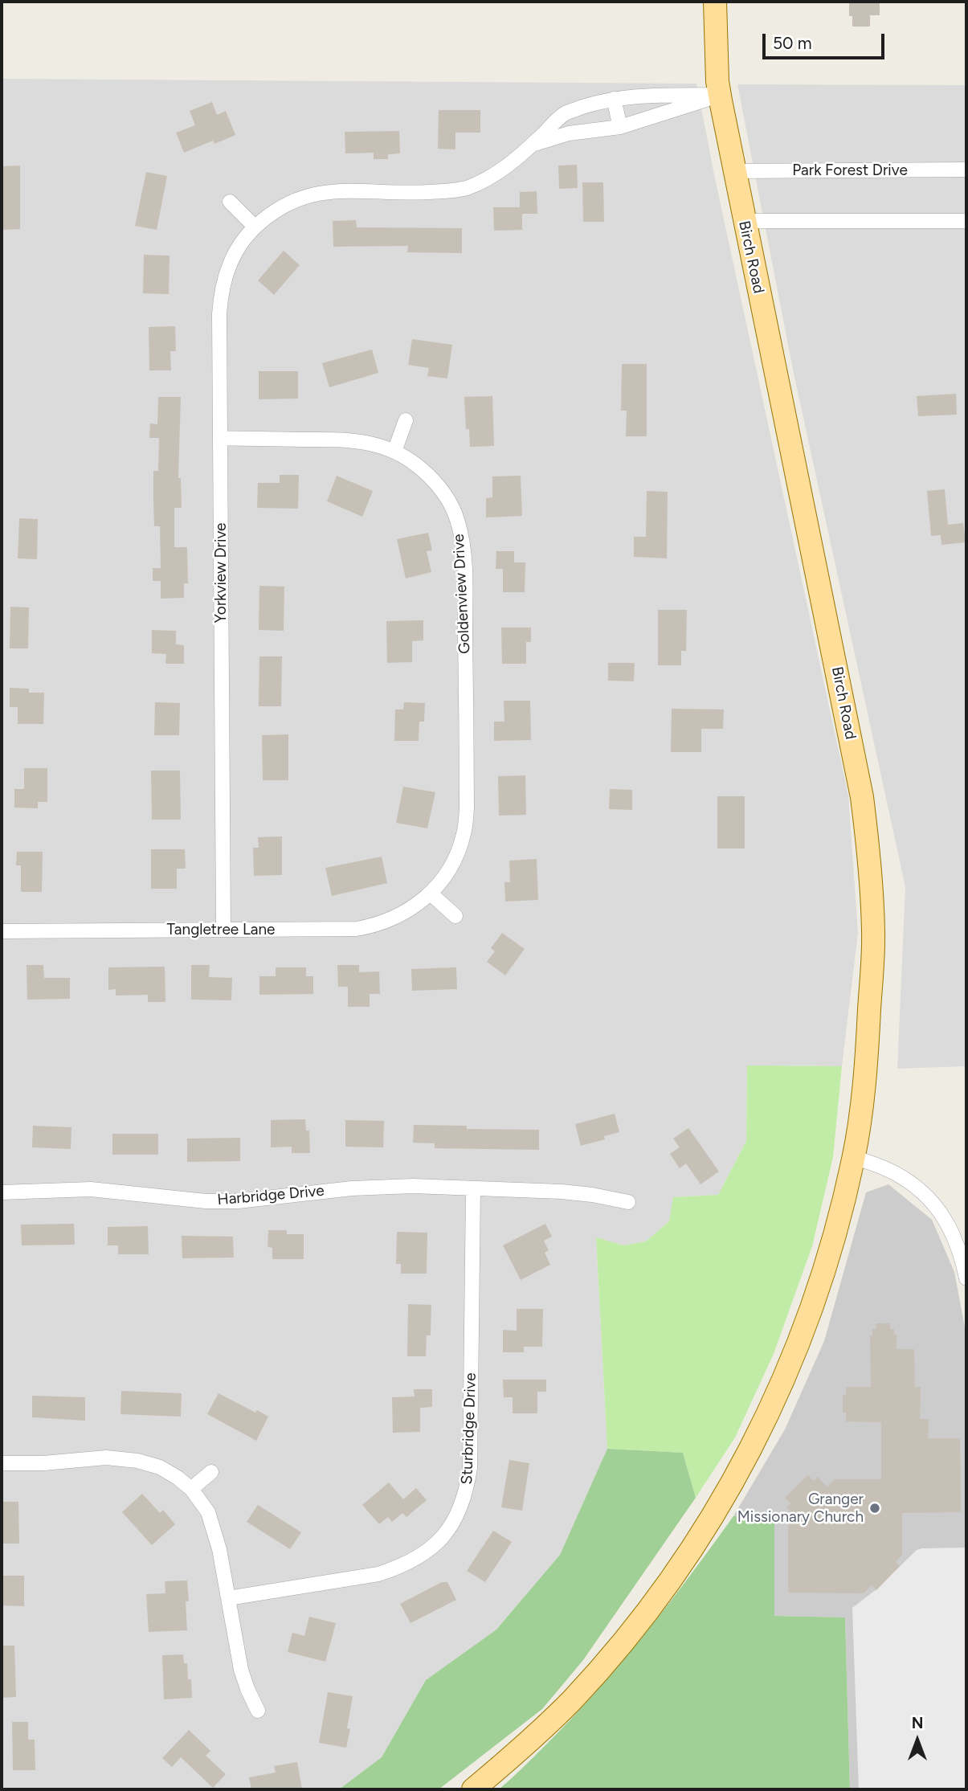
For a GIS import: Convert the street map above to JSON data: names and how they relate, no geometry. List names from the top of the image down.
{
  "streets": {
    "main road": ["Birch Road"],
    "street": [
      "Park Forest Drive",
      "Yorkview Drive",
      "Goldenview Drive",
      "Tangletree Lane",
      "Harbridge Drive",
      "Sturbridge Drive"
    ]
  },
  "crossings": [
    ["Park Forest Drive", "Birch Road"],
    ["Birch Road", "Yorkview Drive"],
    ["Yorkview Drive", "Goldenview Drive"],
    ["Yorkview Drive", "Tangletree Lane"],
    ["Goldenview Drive", "Tangletree Lane"],
    ["Harbridge Drive", "Sturbridge Drive"]
  ],
  "places": ["Granger Missionary Church"],
  "scale_bar": "50 m",
  "north": "top"
}
